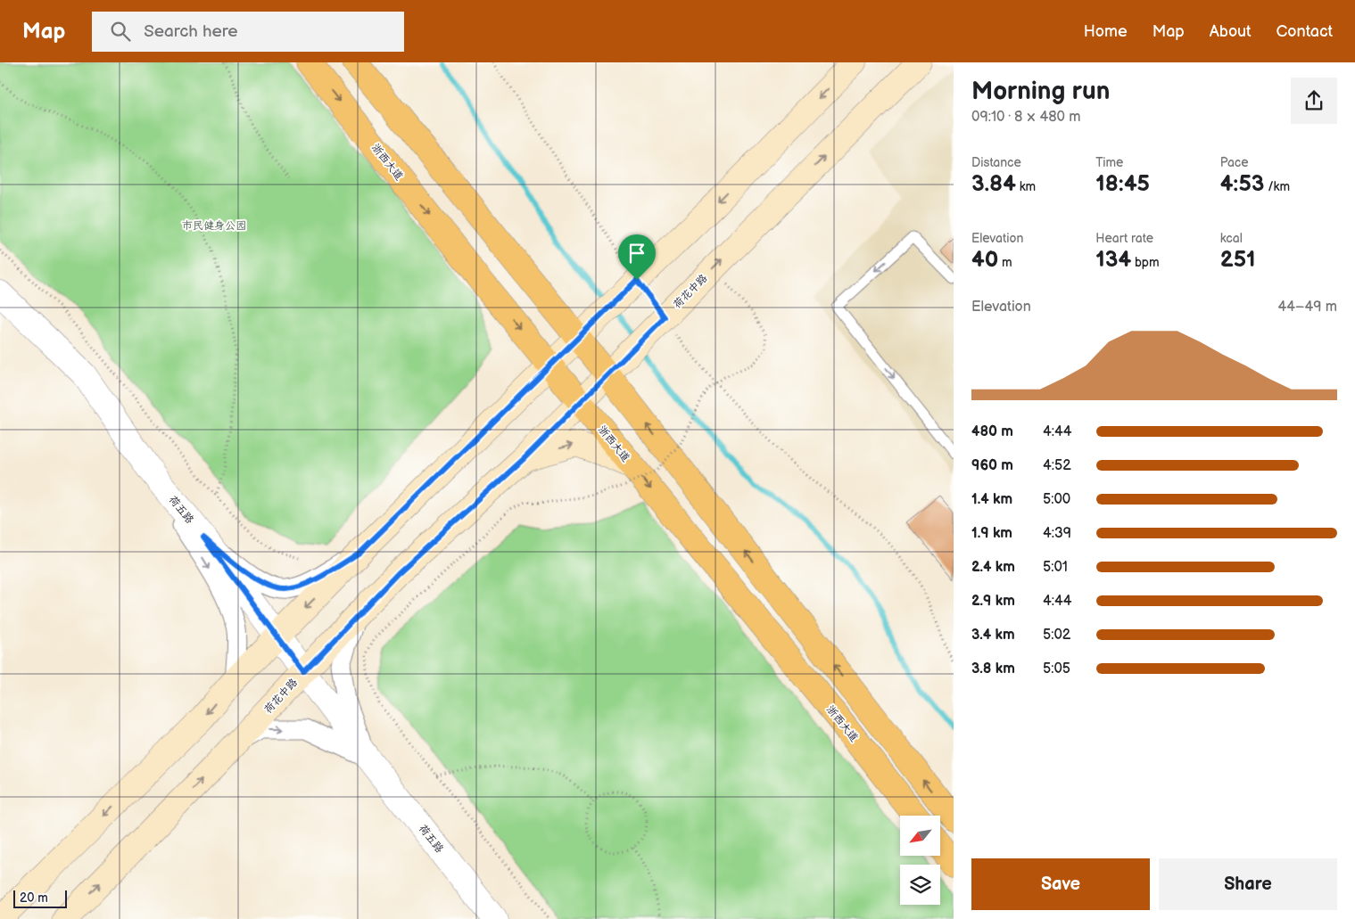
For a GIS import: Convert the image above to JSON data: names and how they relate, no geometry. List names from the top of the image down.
{
  "streets": {
    "highway": ["浙西大道"],
    "main road": ["荷花中路"],
    "street": ["荷五路"]
  },
  "crossings": [
    ["浙西大道", "荷花中路"],
    ["荷花中路", "荷五路"]
  ],
  "parks": ["市民健身公园"],
  "scale_bar": "20 m",
  "north": "bottom left",
  "page": {
    "header": "Map",
    "search": "Search here",
    "nav": [
      "Home",
      "Map",
      "About",
      "Contact"
    ],
    "heading": ["Morning run", "09:10 · 8 × 480 m"],
    "stats": [
      ["Distance", "3.84 km"],
      ["Time", "18:45"],
      ["Pace", "4:53 /km"],
      ["Elevation", "40 m"],
      ["Heart rate", "134 bpm"],
      ["kcal", "251"]
    ],
    "chart": ["Elevation", "44–49 m"],
    "list": [
      {
        "name": "480 m",
        "note": "4:44"
      },
      {
        "name": "960 m",
        "note": "4:52"
      },
      {
        "name": "1.4 km",
        "note": "5:00"
      },
      {
        "name": "1.9 km",
        "note": "4:39"
      },
      {
        "name": "2.4 km",
        "note": "5:01"
      },
      {
        "name": "2.9 km",
        "note": "4:44"
      },
      {
        "name": "3.4 km",
        "note": "5:02"
      },
      {
        "name": "3.8 km",
        "note": "5:05"
      }
    ],
    "buttons": ["Save", "Share"],
    "scale": "20 m"
  }
}
